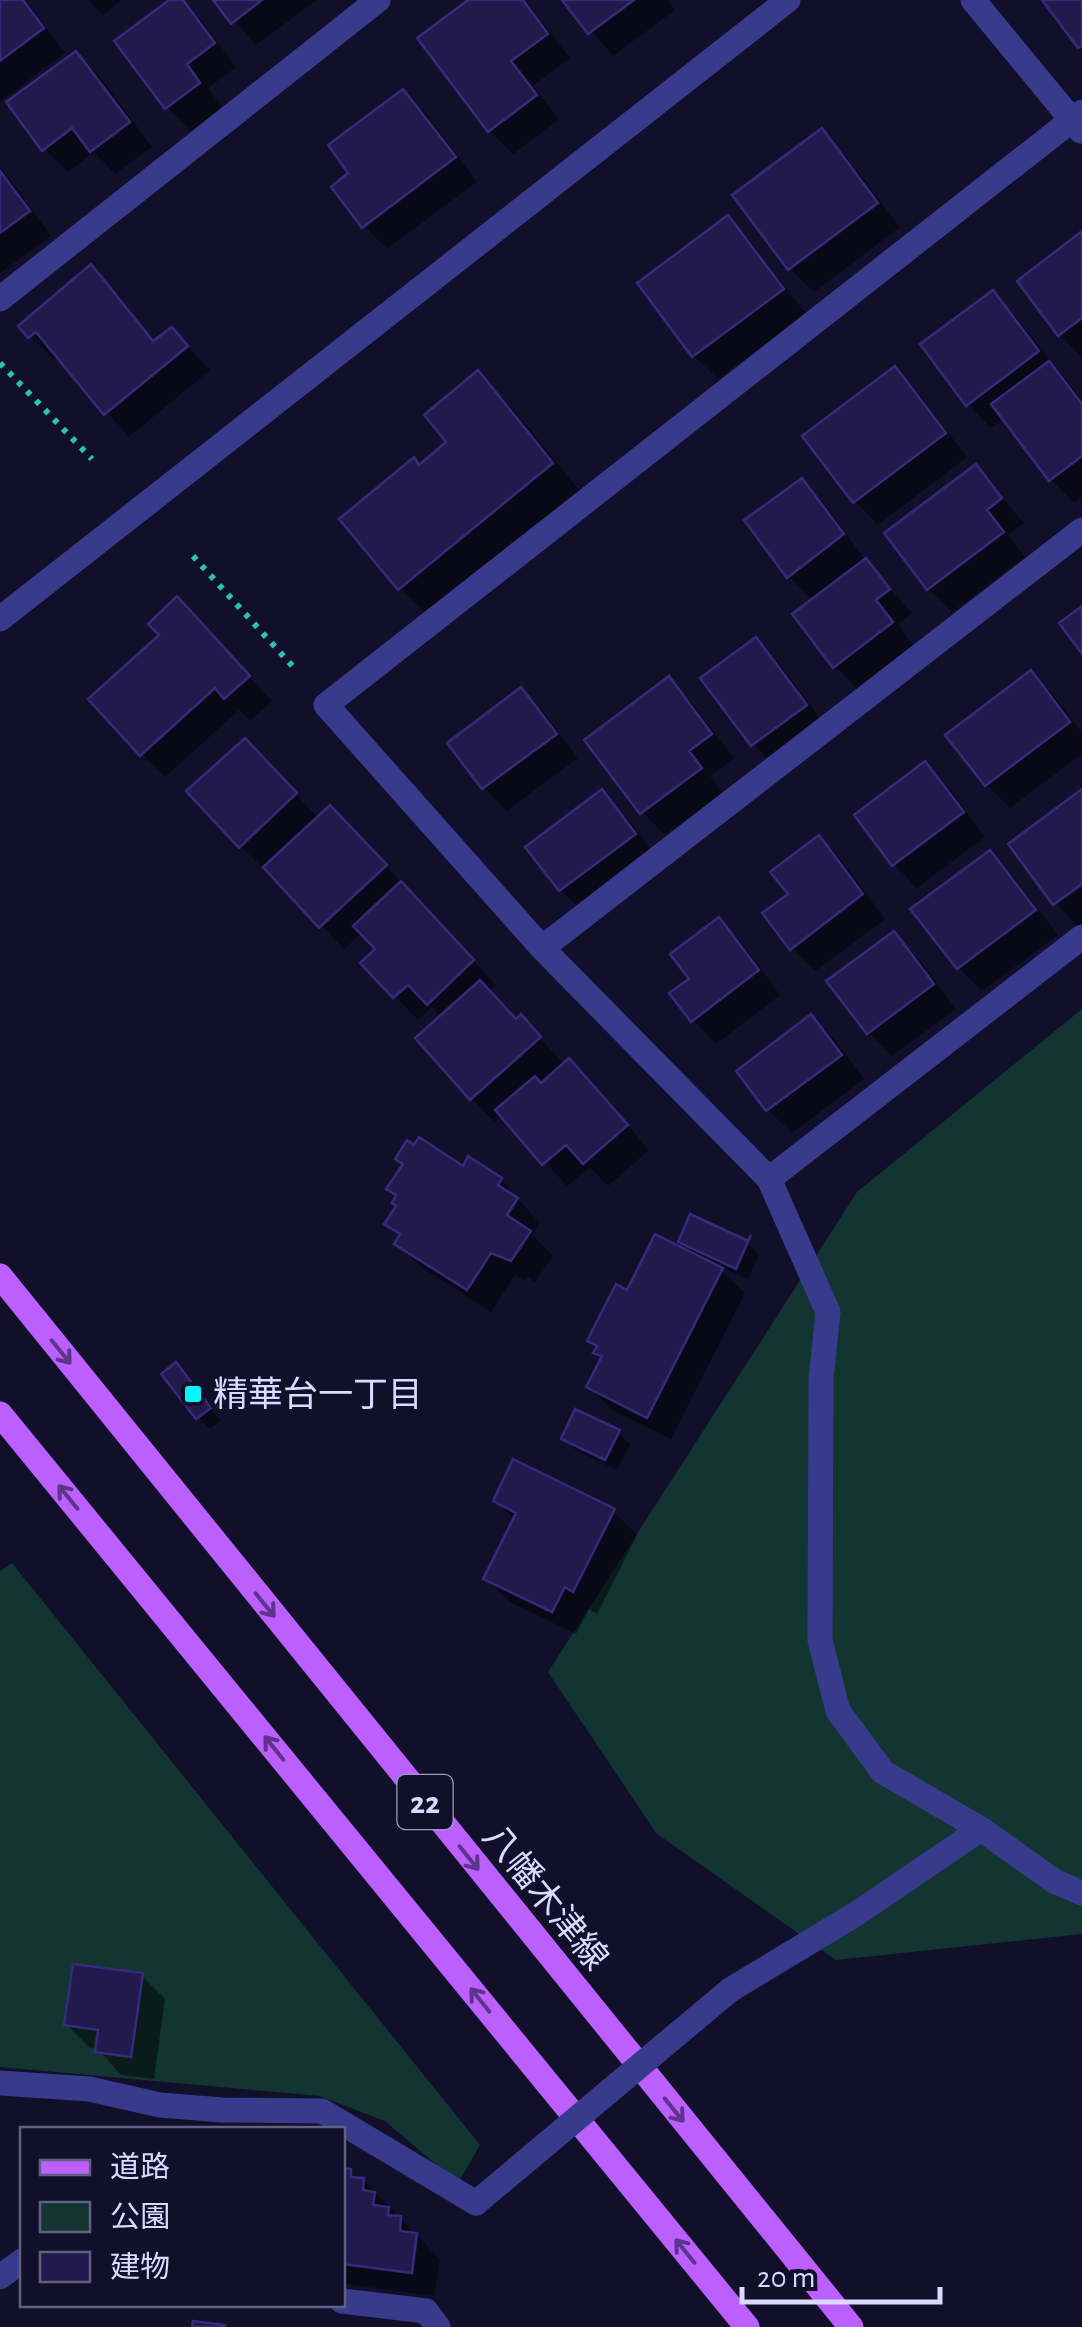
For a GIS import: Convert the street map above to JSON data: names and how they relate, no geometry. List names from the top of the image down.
{
  "streets": {
    "main road": ["22", "八幡木津線"]
  },
  "places": {
    "transit": ["精華台一丁目"]
  },
  "legend": ["道路", "公園", "建物"],
  "scale_bar": "20 m"
}
